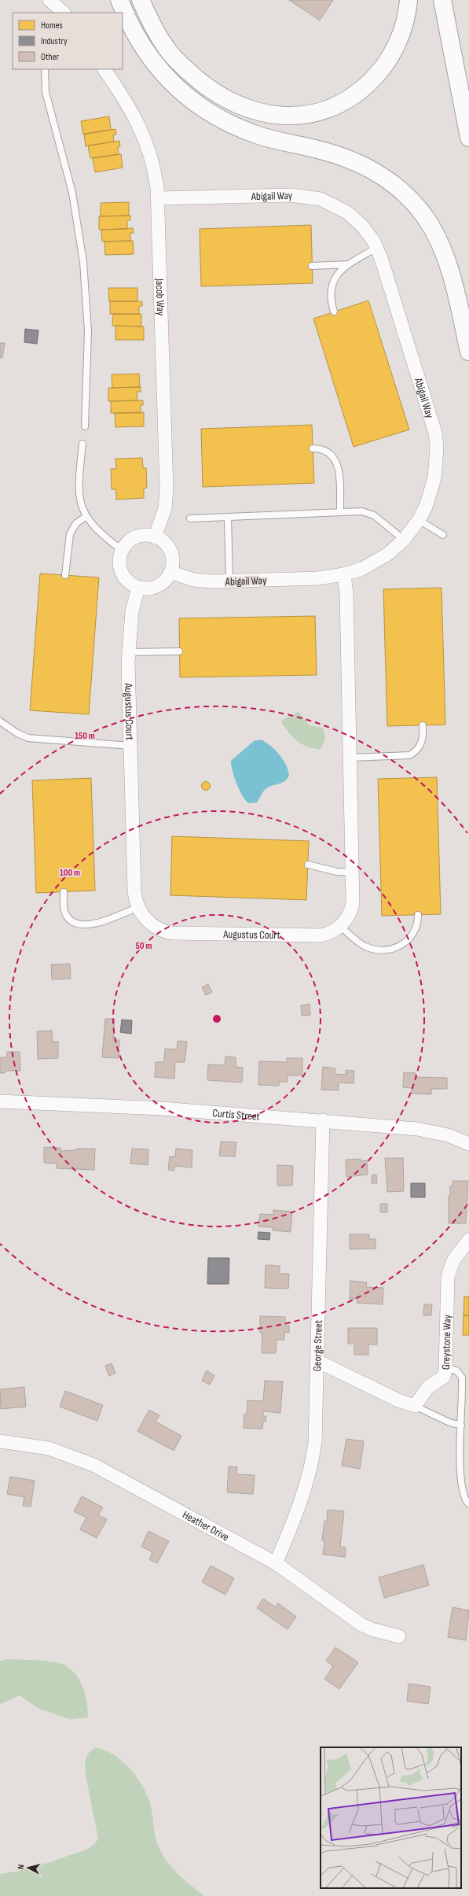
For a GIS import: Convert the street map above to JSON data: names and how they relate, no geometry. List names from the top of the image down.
{
  "streets": {
    "street": [
      "Abigail Way",
      "Jacob Way",
      "Augustus Court",
      "Curtis Street",
      "Greystone Way",
      "George Street",
      "Heather Drive"
    ]
  },
  "crossings": [
    ["Abigail Way", "Jacob Way"],
    ["Abigail Way", "Augustus Court"],
    ["Jacob Way", "Augustus Court"],
    ["Curtis Street", "George Street"],
    ["George Street", "Heather Drive"]
  ],
  "legend": ["Homes", "Industry", "Other"],
  "north": "left",
  "rings": ["150 m", "100 m", "50 m"]
}
